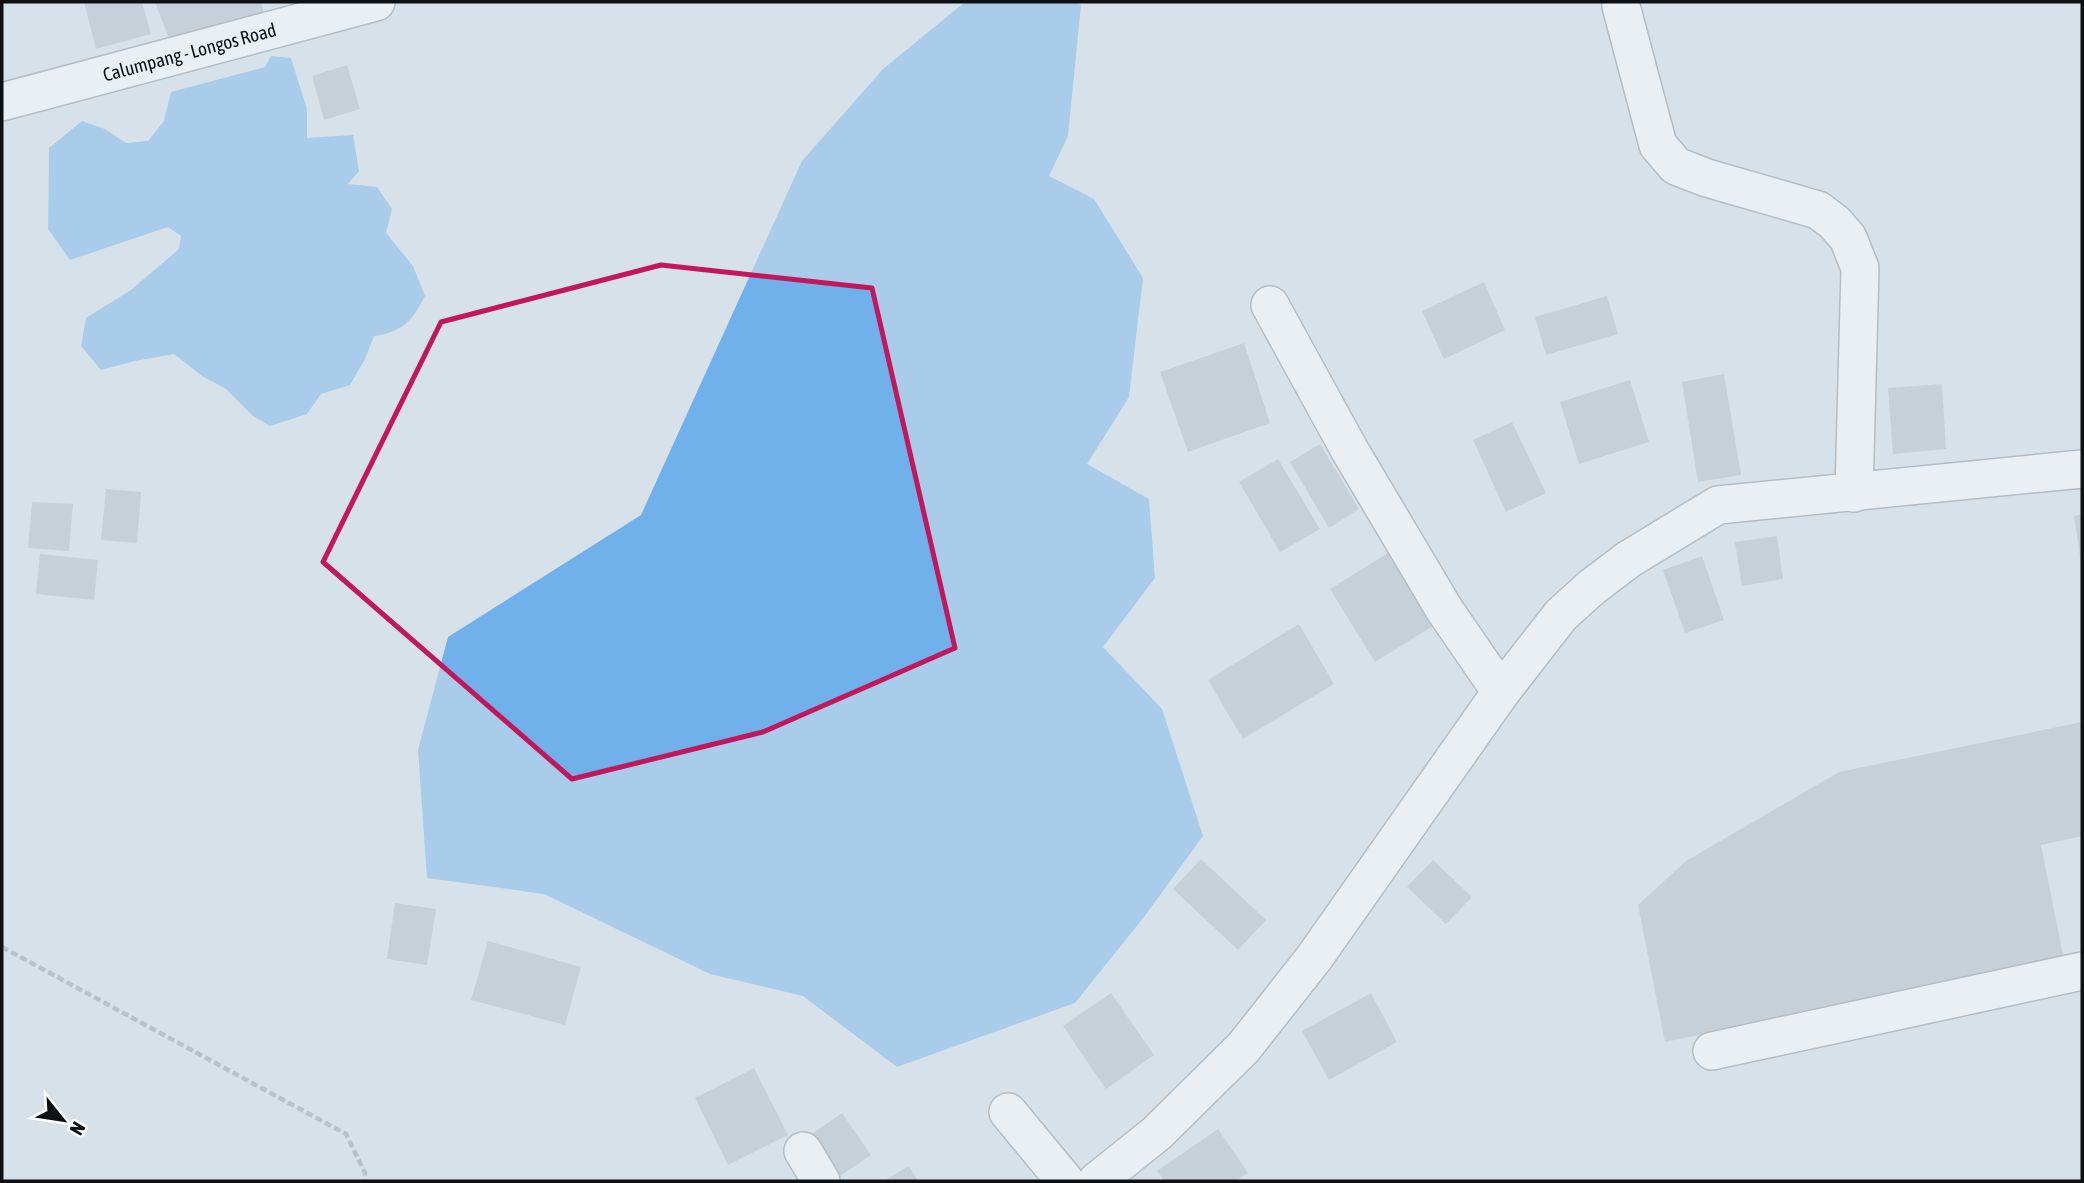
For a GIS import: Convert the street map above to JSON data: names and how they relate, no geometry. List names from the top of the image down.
{
  "streets": {
    "street": ["Calumpang - Longos Road"]
  },
  "north": "bottom right"
}
